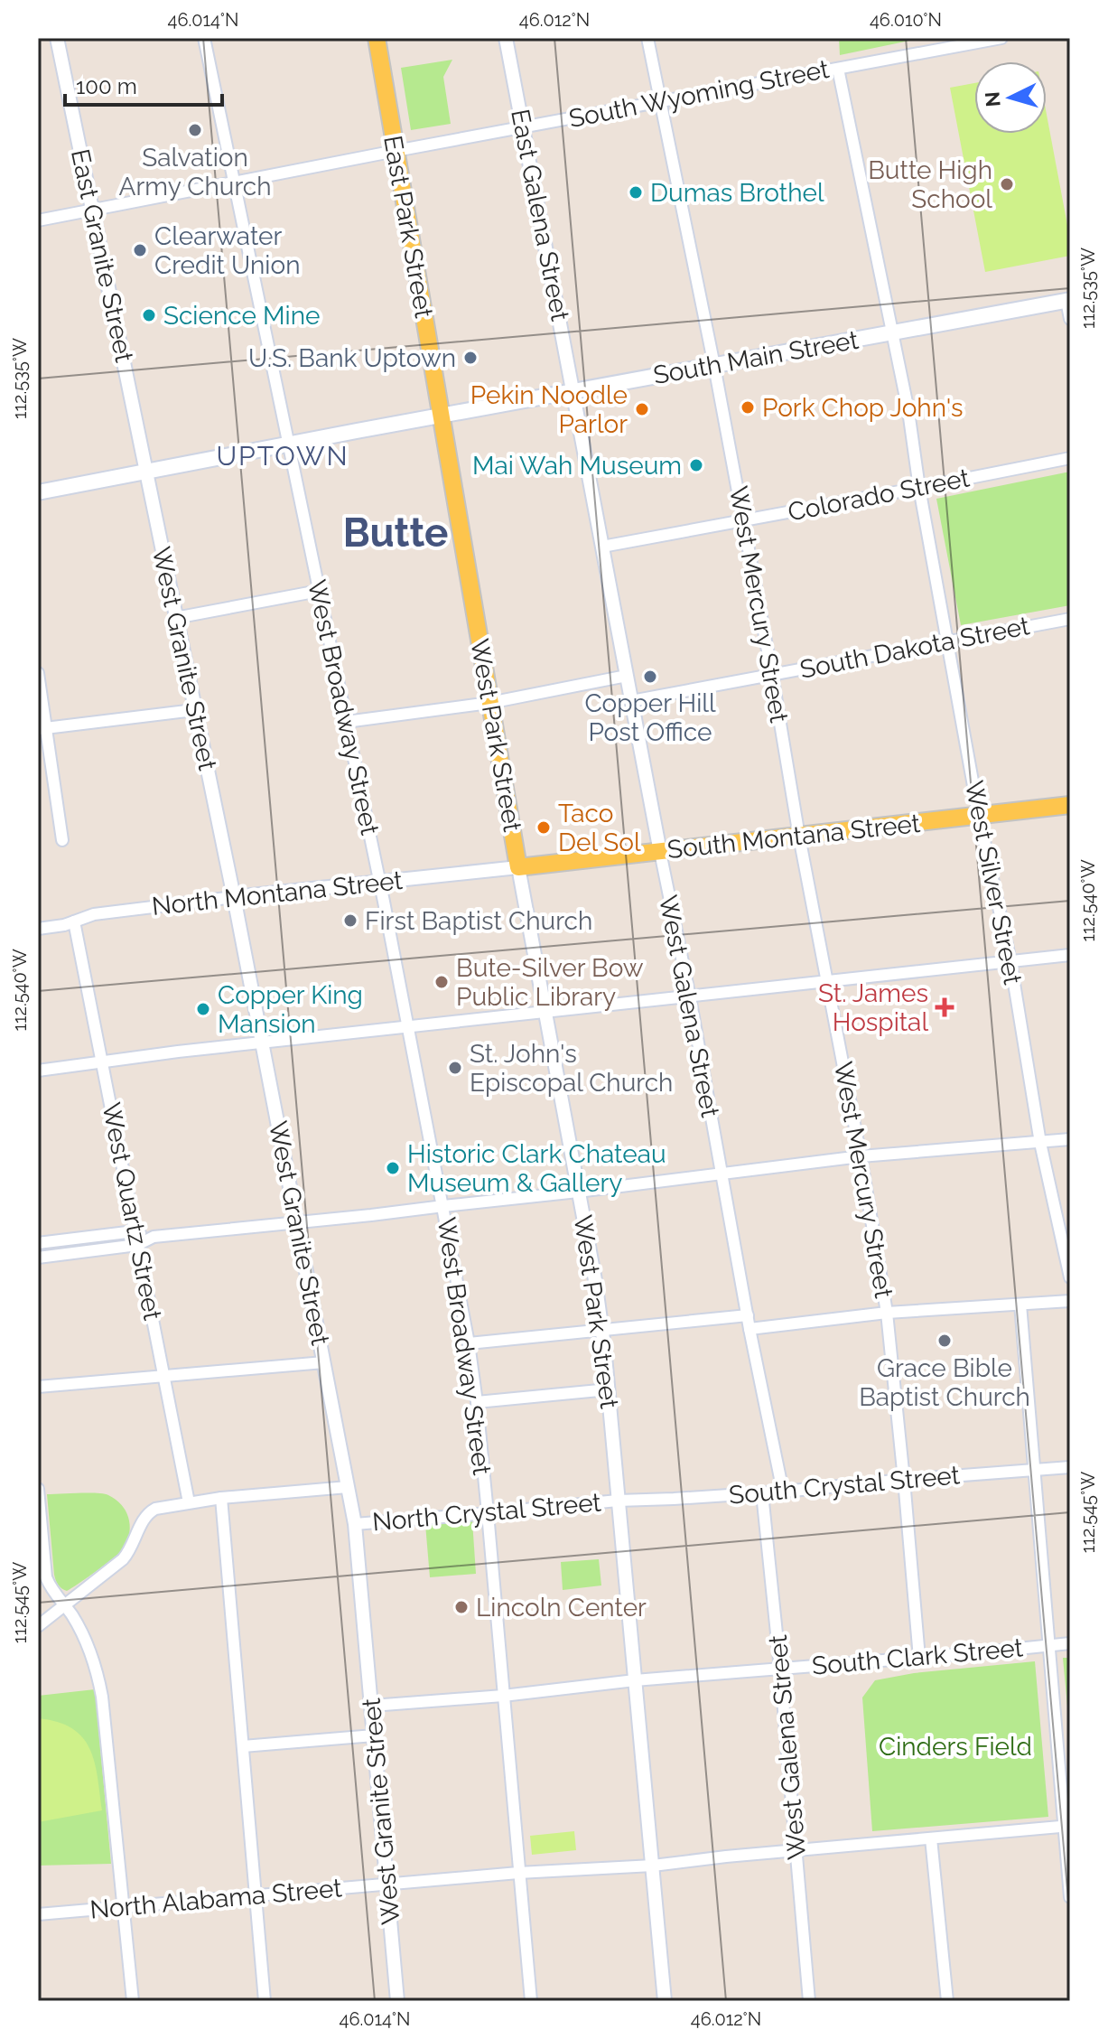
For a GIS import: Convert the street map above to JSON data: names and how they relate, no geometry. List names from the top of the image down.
{
  "streets": {
    "main road": [
      "East Park Street",
      "South Main Street",
      "West Park Street",
      "South Montana Street"
    ],
    "street": [
      "South Wyoming Street",
      "East Galena Street",
      "East Granite Street",
      "Colorado Street",
      "West Mercury Street",
      "South Dakota Street",
      "West Granite Street",
      "West Broadway Street",
      "West Silver Street",
      "North Montana Street",
      "West Galena Street",
      "West Quartz Street",
      "South Crystal Street",
      "North Crystal Street",
      "South Clark Street",
      "North Alabama Street"
    ]
  },
  "crossings": [
    ["South Wyoming Street", "East Galena Street"],
    ["South Wyoming Street", "East Park Street"],
    ["South Wyoming Street", "East Granite Street"],
    ["South Wyoming Street", "West Mercury Street"],
    ["South Wyoming Street", "West Broadway Street"],
    ["South Wyoming Street", "West Silver Street"],
    ["East Galena Street", "South Main Street"],
    ["East Galena Street", "West Galena Street"],
    ["East Park Street", "South Main Street"],
    ["East Park Street", "West Park Street"],
    ["East Granite Street", "South Main Street"],
    ["East Granite Street", "West Granite Street"],
    ["South Main Street", "West Mercury Street"],
    ["South Main Street", "West Granite Street"],
    ["South Main Street", "West Broadway Street"],
    ["South Main Street", "West Park Street"],
    ["South Main Street", "West Silver Street"],
    ["South Main Street", "West Galena Street"],
    ["Colorado Street", "West Mercury Street"],
    ["Colorado Street", "West Silver Street"],
    ["Colorado Street", "West Galena Street"],
    ["West Mercury Street", "South Dakota Street"],
    ["West Mercury Street", "South Montana Street"],
    ["West Mercury Street", "South Crystal Street"],
    ["West Mercury Street", "South Clark Street"],
    ["South Dakota Street", "West Silver Street"],
    ["South Dakota Street", "West Galena Street"],
    ["West Granite Street", "North Montana Street"],
    ["West Granite Street", "North Crystal Street"],
    ["West Granite Street", "South Clark Street"],
    ["West Granite Street", "North Alabama Street"],
    ["West Broadway Street", "North Montana Street"],
    ["West Broadway Street", "North Crystal Street"],
    ["West Broadway Street", "South Clark Street"],
    ["West Broadway Street", "North Alabama Street"],
    ["West Park Street", "South Montana Street"],
    ["West Park Street", "North Montana Street"],
    ["West Park Street", "South Crystal Street"],
    ["West Park Street", "North Crystal Street"],
    ["West Park Street", "South Clark Street"],
    ["West Park Street", "North Alabama Street"],
    ["South Montana Street", "West Silver Street"],
    ["South Montana Street", "North Montana Street"],
    ["South Montana Street", "West Galena Street"],
    ["North Montana Street", "West Quartz Street"],
    ["West Galena Street", "South Crystal Street"],
    ["West Galena Street", "South Clark Street"],
    ["West Galena Street", "North Alabama Street"],
    ["West Quartz Street", "North Crystal Street"],
    ["South Crystal Street", "North Crystal Street"]
  ],
  "districts": ["UPTOWN", "Butte"],
  "parks": ["Cinders Field"],
  "places": {
    "other": [
      "Salvation Army Church",
      "Butte High School",
      "Dumas Brothel",
      "Clearwater Credit Union",
      "Science Mine",
      "U.S. Bank Uptown",
      "Pork Chop John's",
      "Pekin Noodle Parlor",
      "Mai Wah Museum",
      "Copper Hill Post Office",
      "Taco Del Sol",
      "First Baptist Church",
      "Bute-Silver Bow Public Library",
      "Copper King Mansion",
      "St. John's Episcopal Church",
      "Historic Clark Chateau Museum & Gallery",
      "Grace Bible Baptist Church",
      "Lincoln Center"
    ],
    "health": ["St. James Hospital"]
  },
  "scale_bar": "100 m",
  "north": "left",
  "coordinates": [
    "46.014°N",
    "46.012°N",
    "46.010°N",
    "112.535°W",
    "112.540°W",
    "112.545°W"
  ]
}
